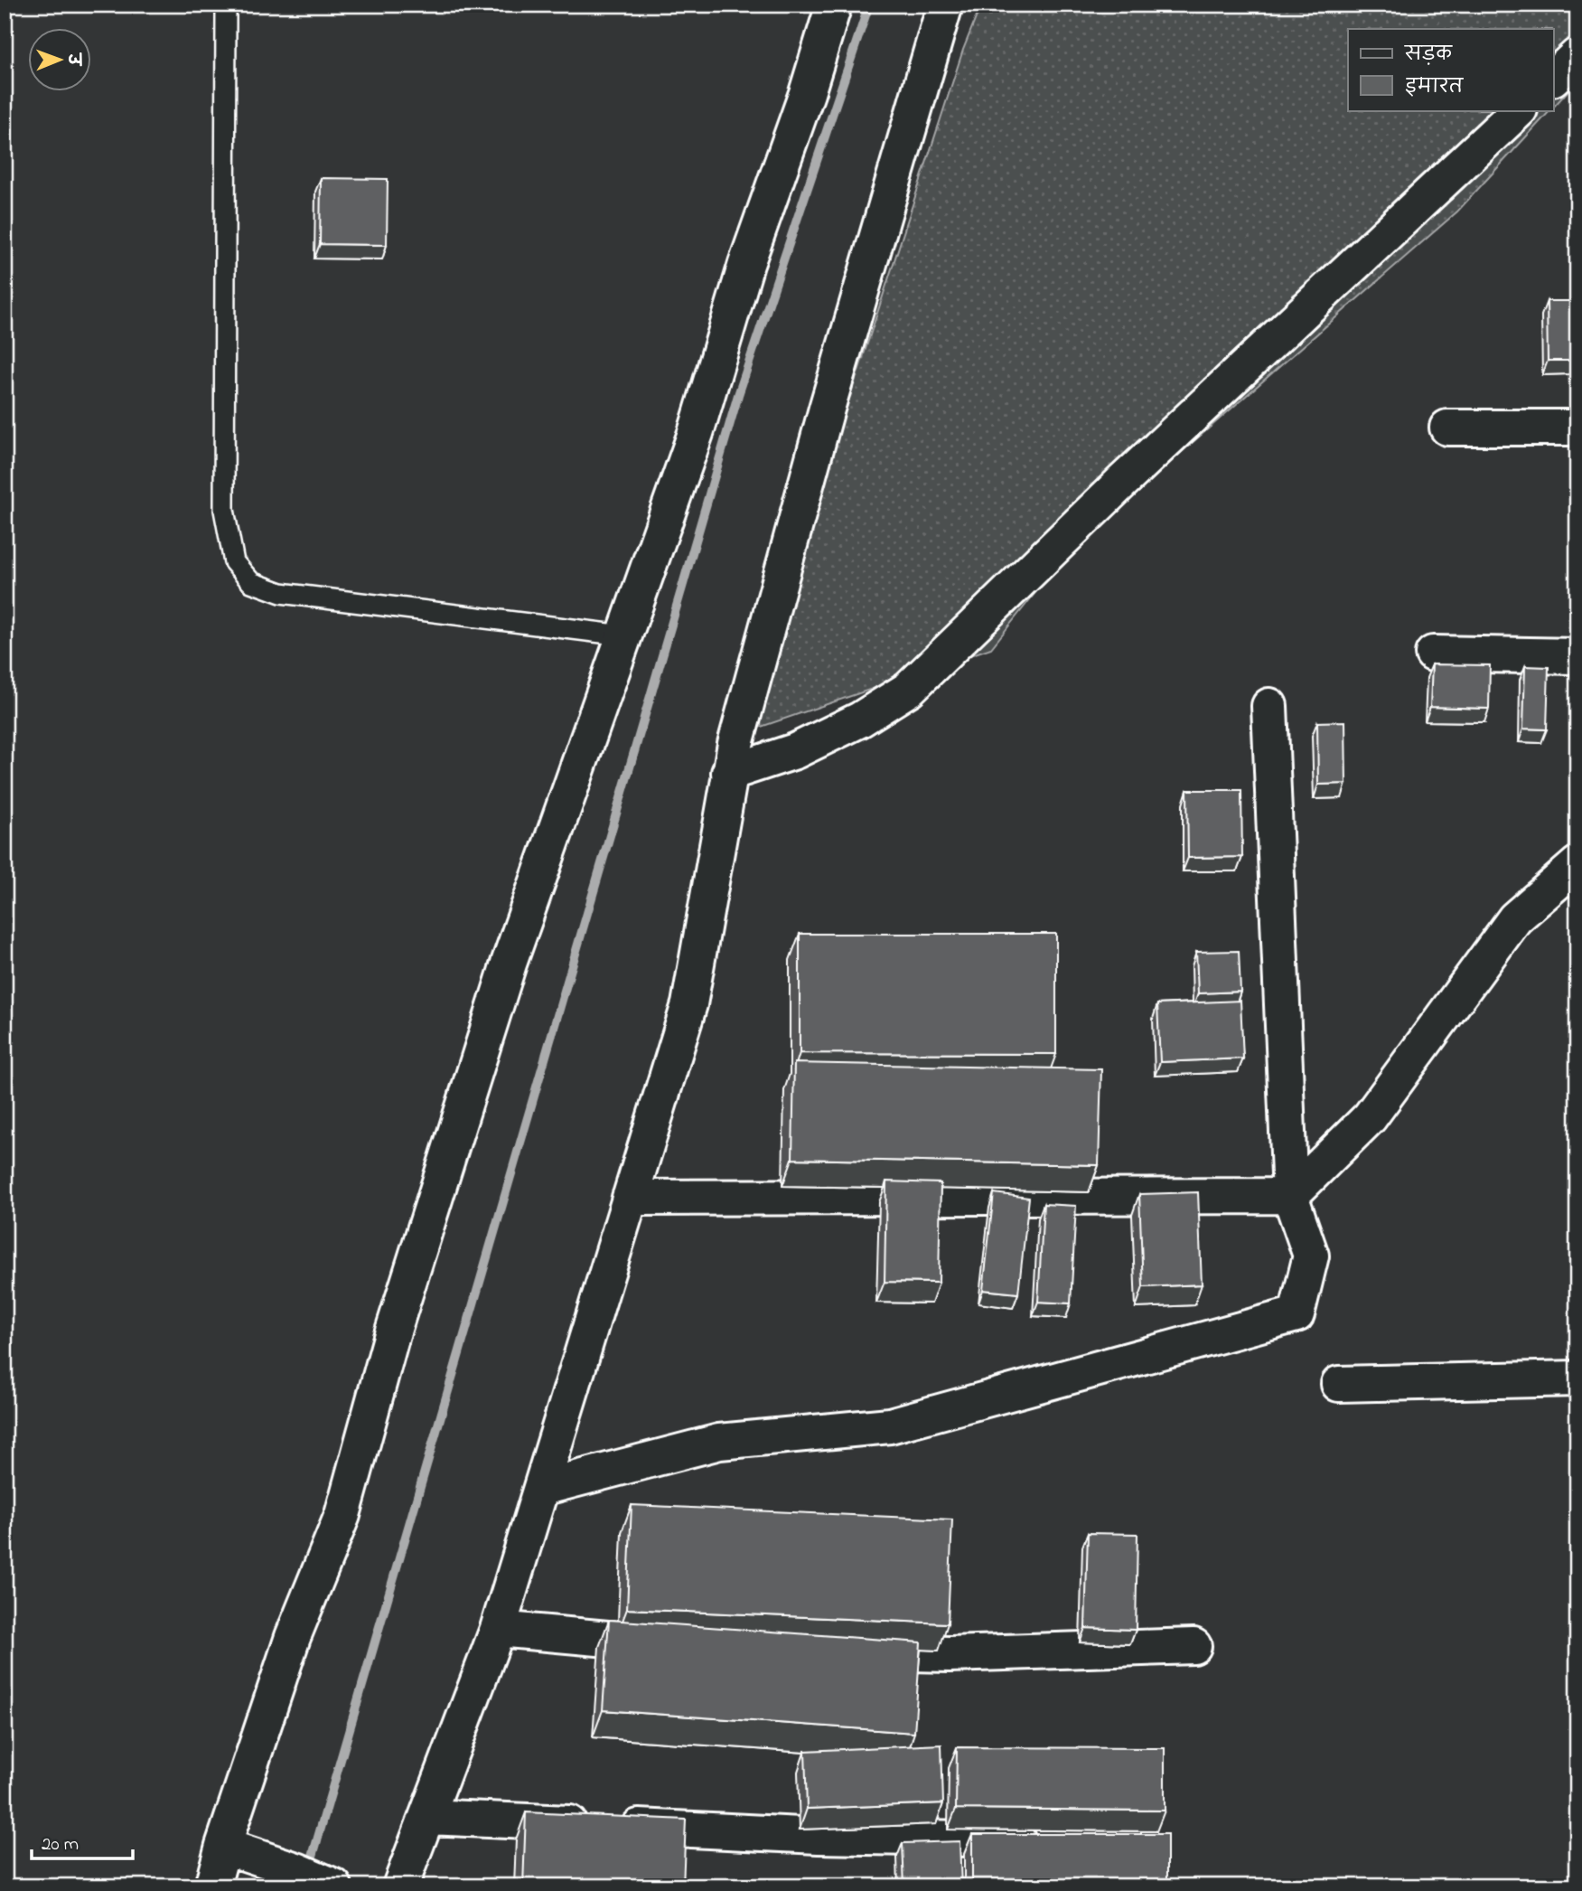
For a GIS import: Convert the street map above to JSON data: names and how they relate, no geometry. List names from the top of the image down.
{
  "legend": ["सड़क", "इमारत"],
  "scale_bar": "20 m",
  "north": "right"
}
